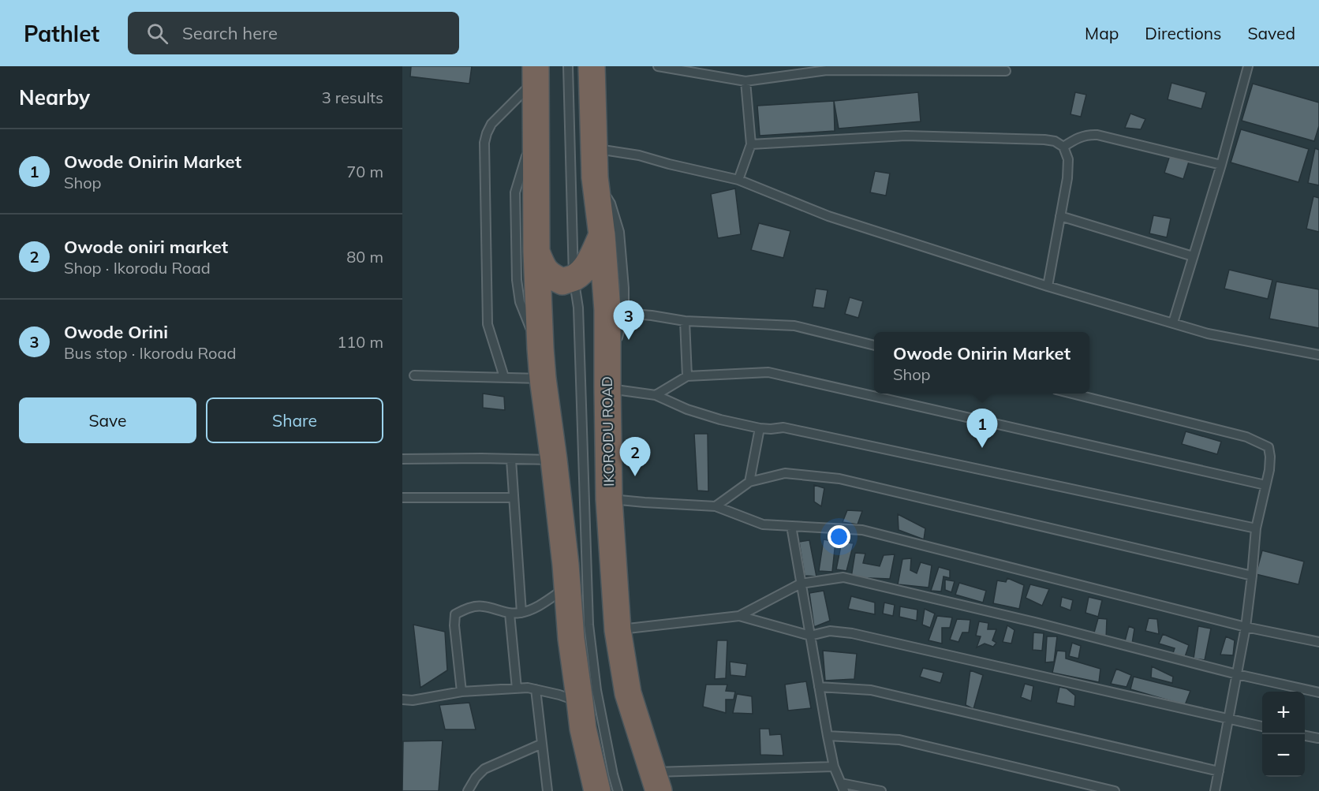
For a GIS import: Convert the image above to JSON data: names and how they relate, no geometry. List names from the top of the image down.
{
  "streets": {
    "highway": ["IKORODU ROAD"]
  },
  "page": {
    "header": "Pathlet",
    "search": "Search here",
    "nav": ["Map", "Directions", "Saved"],
    "heading": ["Nearby", "3 results"],
    "list": [
      {
        "mark": "1",
        "name": "Owode Onirin Market",
        "note": "Shop",
        "value": "70 m"
      },
      {
        "mark": "2",
        "name": "Owode oniri market",
        "note": "Shop · Ikorodu Road",
        "value": "80 m"
      },
      {
        "mark": "3",
        "name": "Owode Orini",
        "note": "Bus stop · Ikorodu Road",
        "value": "110 m"
      }
    ],
    "pins": ["3", "1", "2"],
    "popup": ["Owode Onirin Market", "Shop"],
    "buttons": ["Save", "Share"],
    "map_buttons": ["+", "−"]
  }
}
